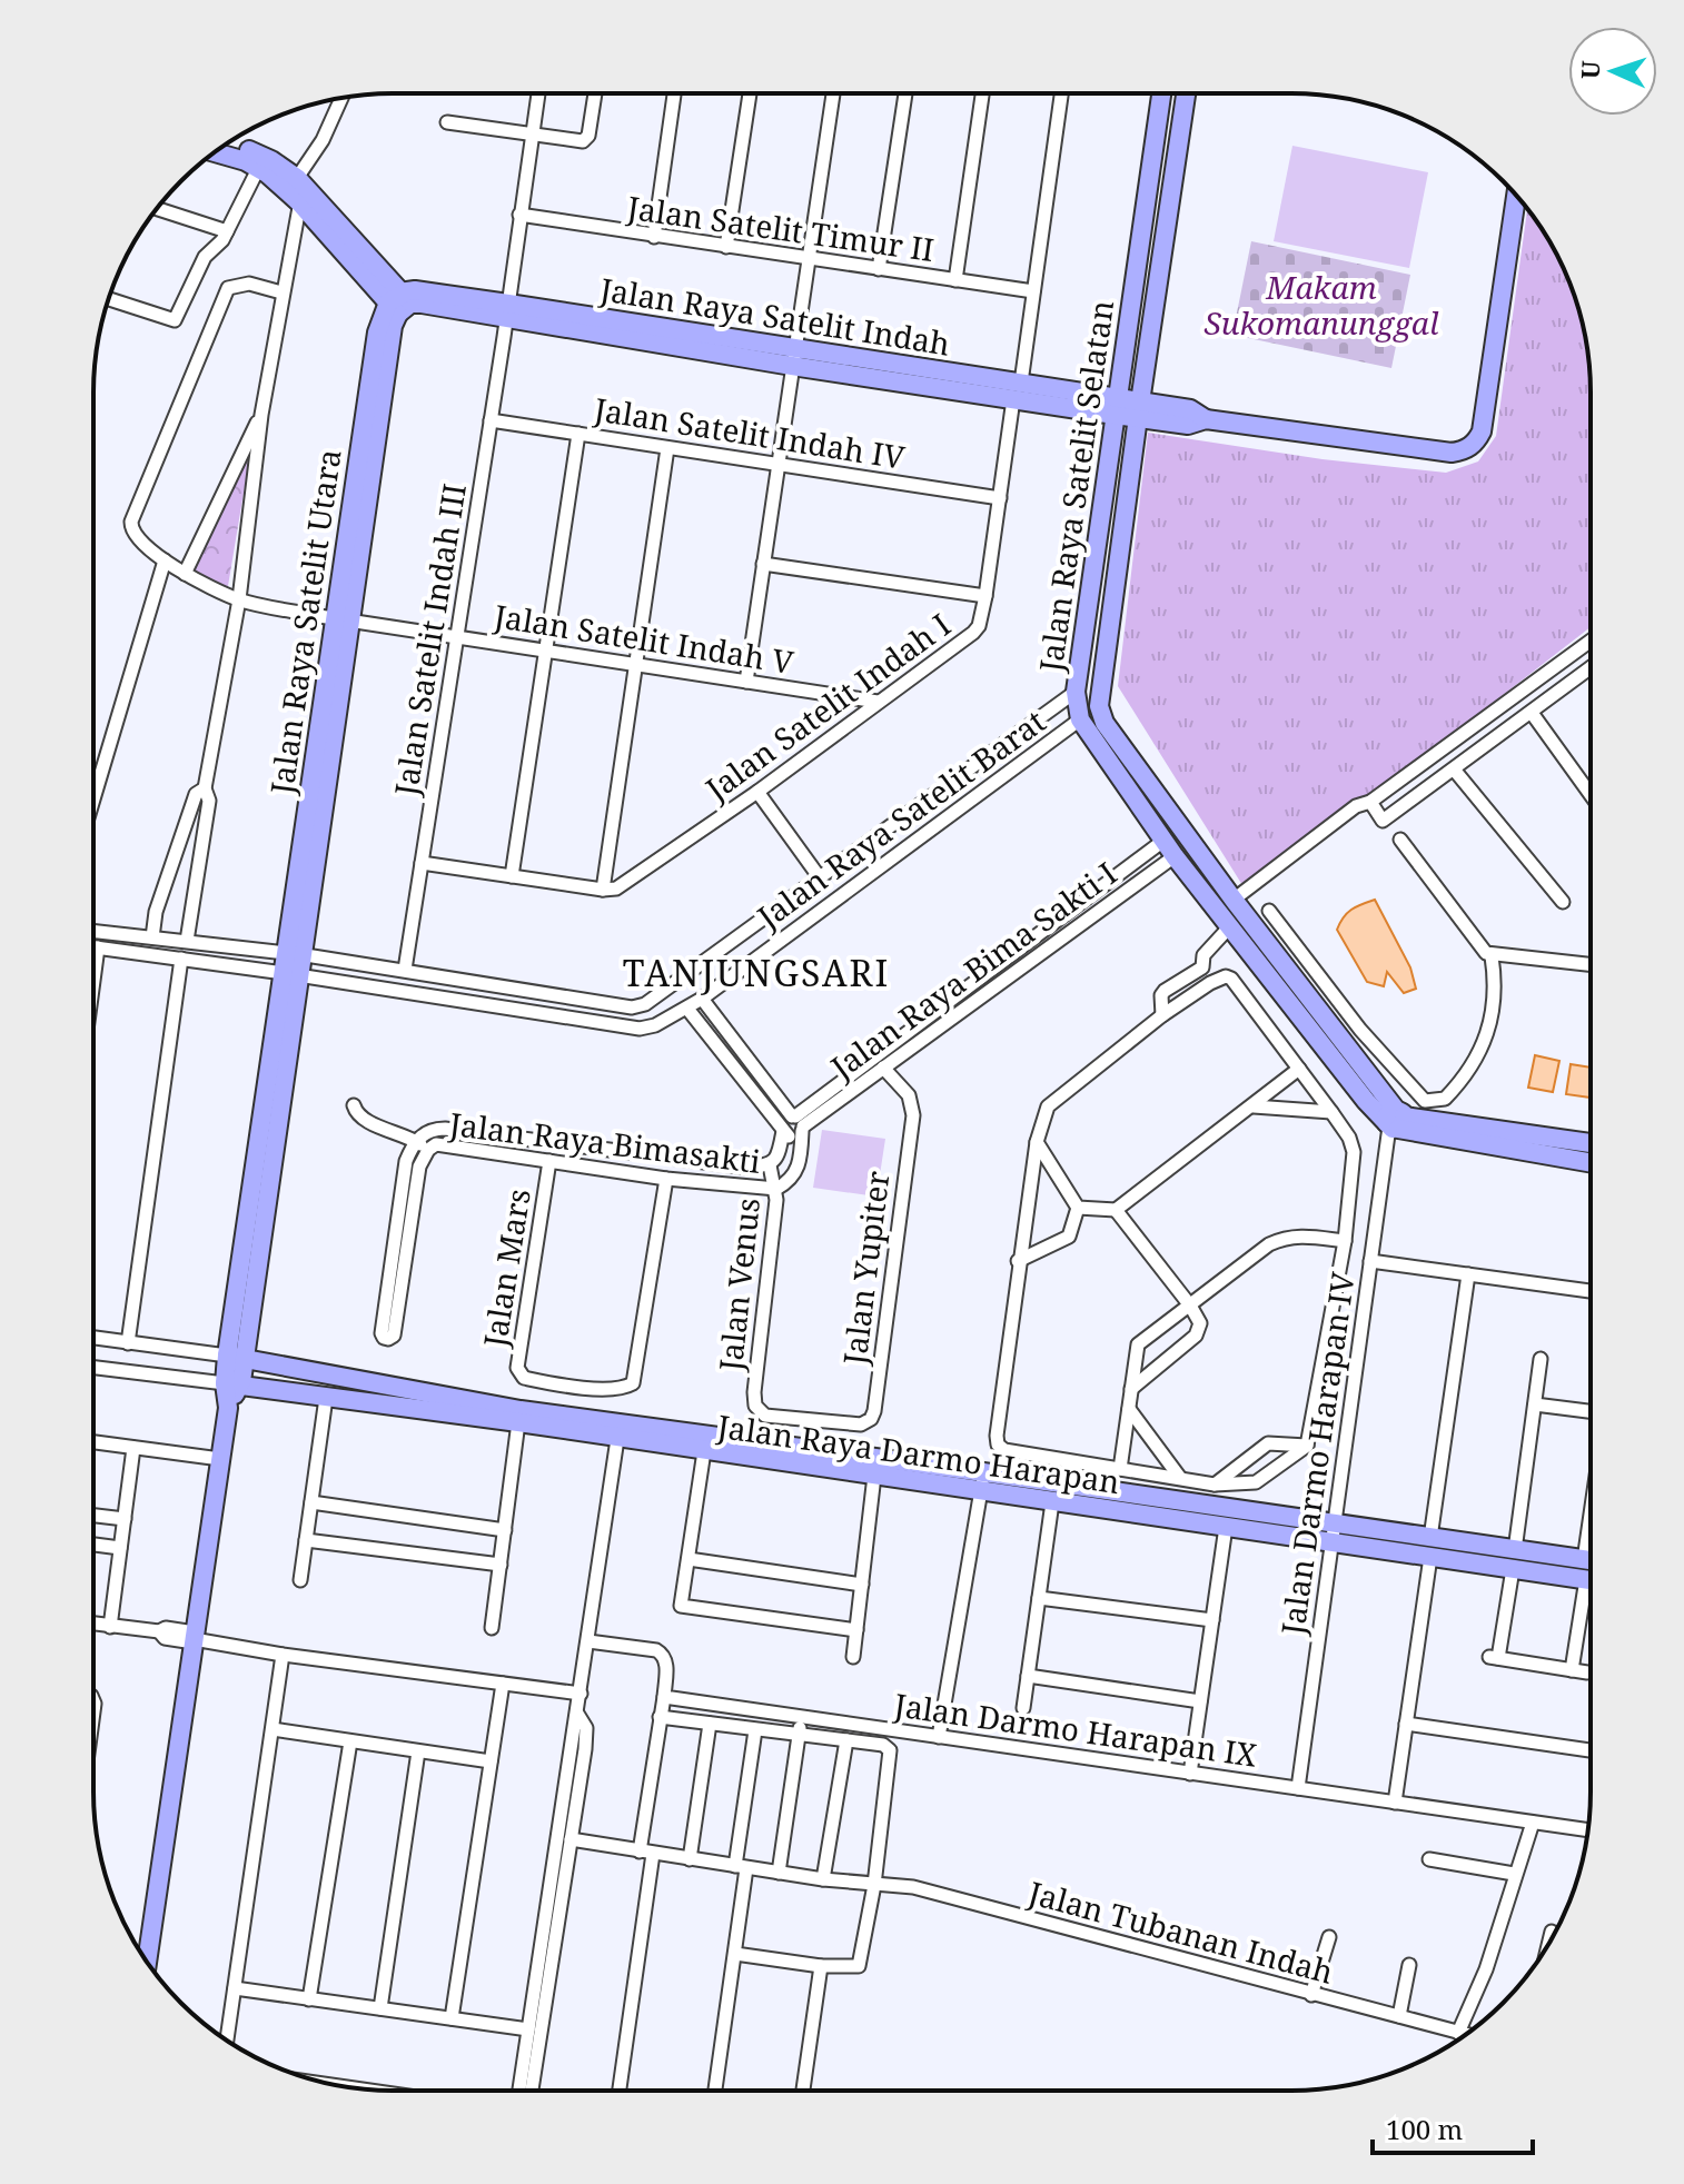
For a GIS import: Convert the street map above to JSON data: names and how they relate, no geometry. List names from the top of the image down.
{
  "streets": {
    "street": [
      "Jalan Satelit Timur II",
      "Jalan Raya Satelit Indah",
      "Jalan Satelit Indah IV",
      "Jalan Raya Satelit Selatan",
      "Jalan Raya Satelit Utara",
      "Jalan Satelit Indah V",
      "Jalan Satelit Indah III",
      "Jalan Satelit Indah I",
      "Jalan Raya Satelit Barat",
      "Jalan Raya Bima Sakti I",
      "Jalan Raya Bimasakti",
      "Jalan Mars",
      "Jalan Yupiter",
      "Jalan Venus",
      "Jalan Raya Darmo Harapan",
      "Jalan Darmo Harapan IV",
      "Jalan Darmo Harapan IX",
      "Jalan Tubanan Indah"
    ]
  },
  "crossings": [
    ["Jalan Satelit Timur II", "Jalan Satelit Indah III"],
    ["Jalan Satelit Timur II", "Jalan Satelit Indah I"],
    ["Jalan Raya Satelit Indah", "Jalan Raya Satelit Selatan"],
    ["Jalan Raya Satelit Indah", "Jalan Raya Satelit Utara"],
    ["Jalan Raya Satelit Indah", "Jalan Satelit Indah III"],
    ["Jalan Raya Satelit Indah", "Jalan Satelit Indah I"],
    ["Jalan Satelit Indah IV", "Jalan Satelit Indah III"],
    ["Jalan Satelit Indah IV", "Jalan Satelit Indah I"],
    ["Jalan Raya Satelit Selatan", "Jalan Raya Satelit Barat"],
    ["Jalan Raya Satelit Selatan", "Jalan Raya Bima Sakti I"],
    ["Jalan Raya Satelit Selatan", "Jalan Darmo Harapan IV"],
    ["Jalan Raya Satelit Utara", "Jalan Satelit Indah V"],
    ["Jalan Raya Satelit Utara", "Jalan Raya Satelit Barat"],
    ["Jalan Raya Satelit Utara", "Jalan Raya Darmo Harapan"],
    ["Jalan Satelit Indah V", "Jalan Satelit Indah III"],
    ["Jalan Satelit Indah V", "Jalan Satelit Indah I"],
    ["Jalan Satelit Indah III", "Jalan Raya Satelit Barat"],
    ["Jalan Raya Bima Sakti I", "Jalan Raya Bimasakti"],
    ["Jalan Raya Bima Sakti I", "Jalan Yupiter"],
    ["Jalan Raya Bimasakti", "Jalan Mars"],
    ["Jalan Raya Bimasakti", "Jalan Venus"],
    ["Jalan Yupiter", "Jalan Venus"],
    ["Jalan Raya Darmo Harapan", "Jalan Darmo Harapan IV"],
    ["Jalan Darmo Harapan IV", "Jalan Darmo Harapan IX"]
  ],
  "districts": ["TANJUNGSARI"],
  "parks": ["Makam Sukomanunggal"],
  "scale_bar": "100 m",
  "north": "left"
}
